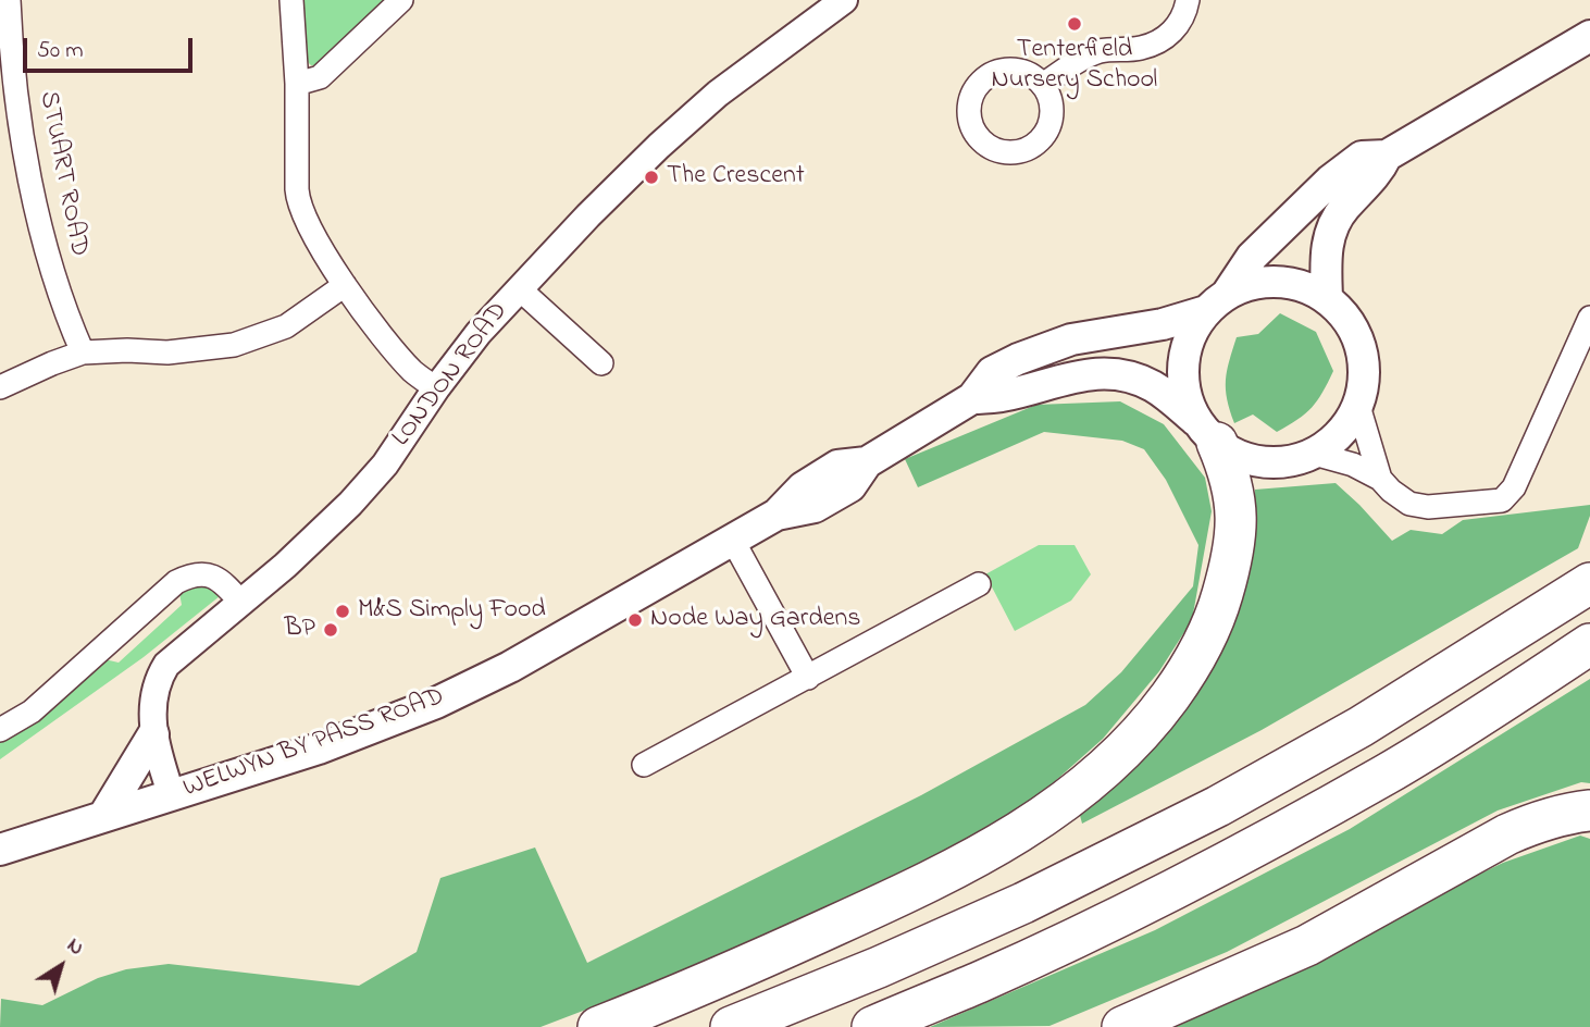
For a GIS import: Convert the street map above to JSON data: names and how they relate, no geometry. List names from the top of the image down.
{
  "streets": {
    "main road": ["WELWYN BY PASS ROAD"],
    "street": ["STUART ROAD", "LONDON ROAD"]
  },
  "crossings": [
    ["LONDON ROAD", "WELWYN BY PASS ROAD"]
  ],
  "places": [
    "Tenterfield Nursery School",
    "The Crescent",
    "M&S Simply Food",
    "Node Way Gardens",
    "BP"
  ],
  "scale_bar": "50 m",
  "north": "top right"
}
